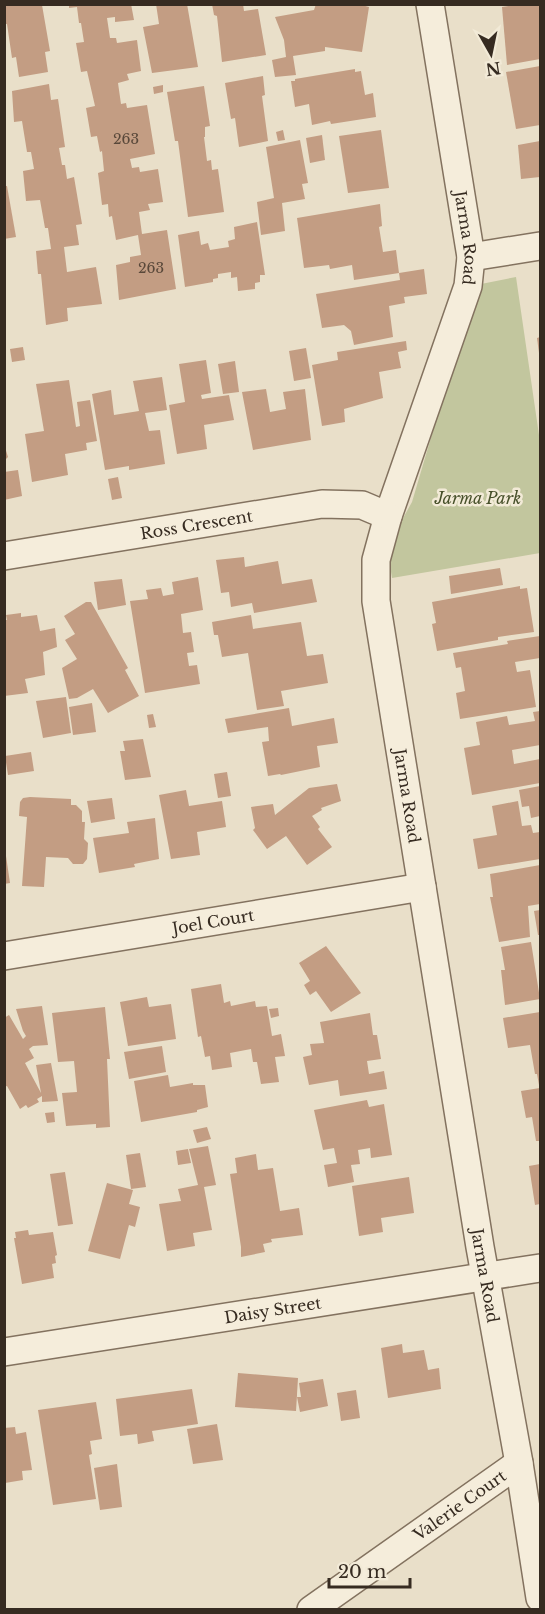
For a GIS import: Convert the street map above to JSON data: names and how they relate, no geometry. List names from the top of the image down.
{
  "streets": {
    "street": [
      "Jarma Road",
      "Ross Crescent",
      "Joel Court",
      "Daisy Street",
      "Valerie Court"
    ]
  },
  "crossings": [
    ["Jarma Road", "Ross Crescent"],
    ["Jarma Road", "Joel Court"],
    ["Jarma Road", "Daisy Street"],
    ["Jarma Road", "Valerie Court"]
  ],
  "parks": ["Jarma Park"],
  "house_numbers": ["263", "263"],
  "scale_bar": "20 m",
  "north": "bottom"
}
